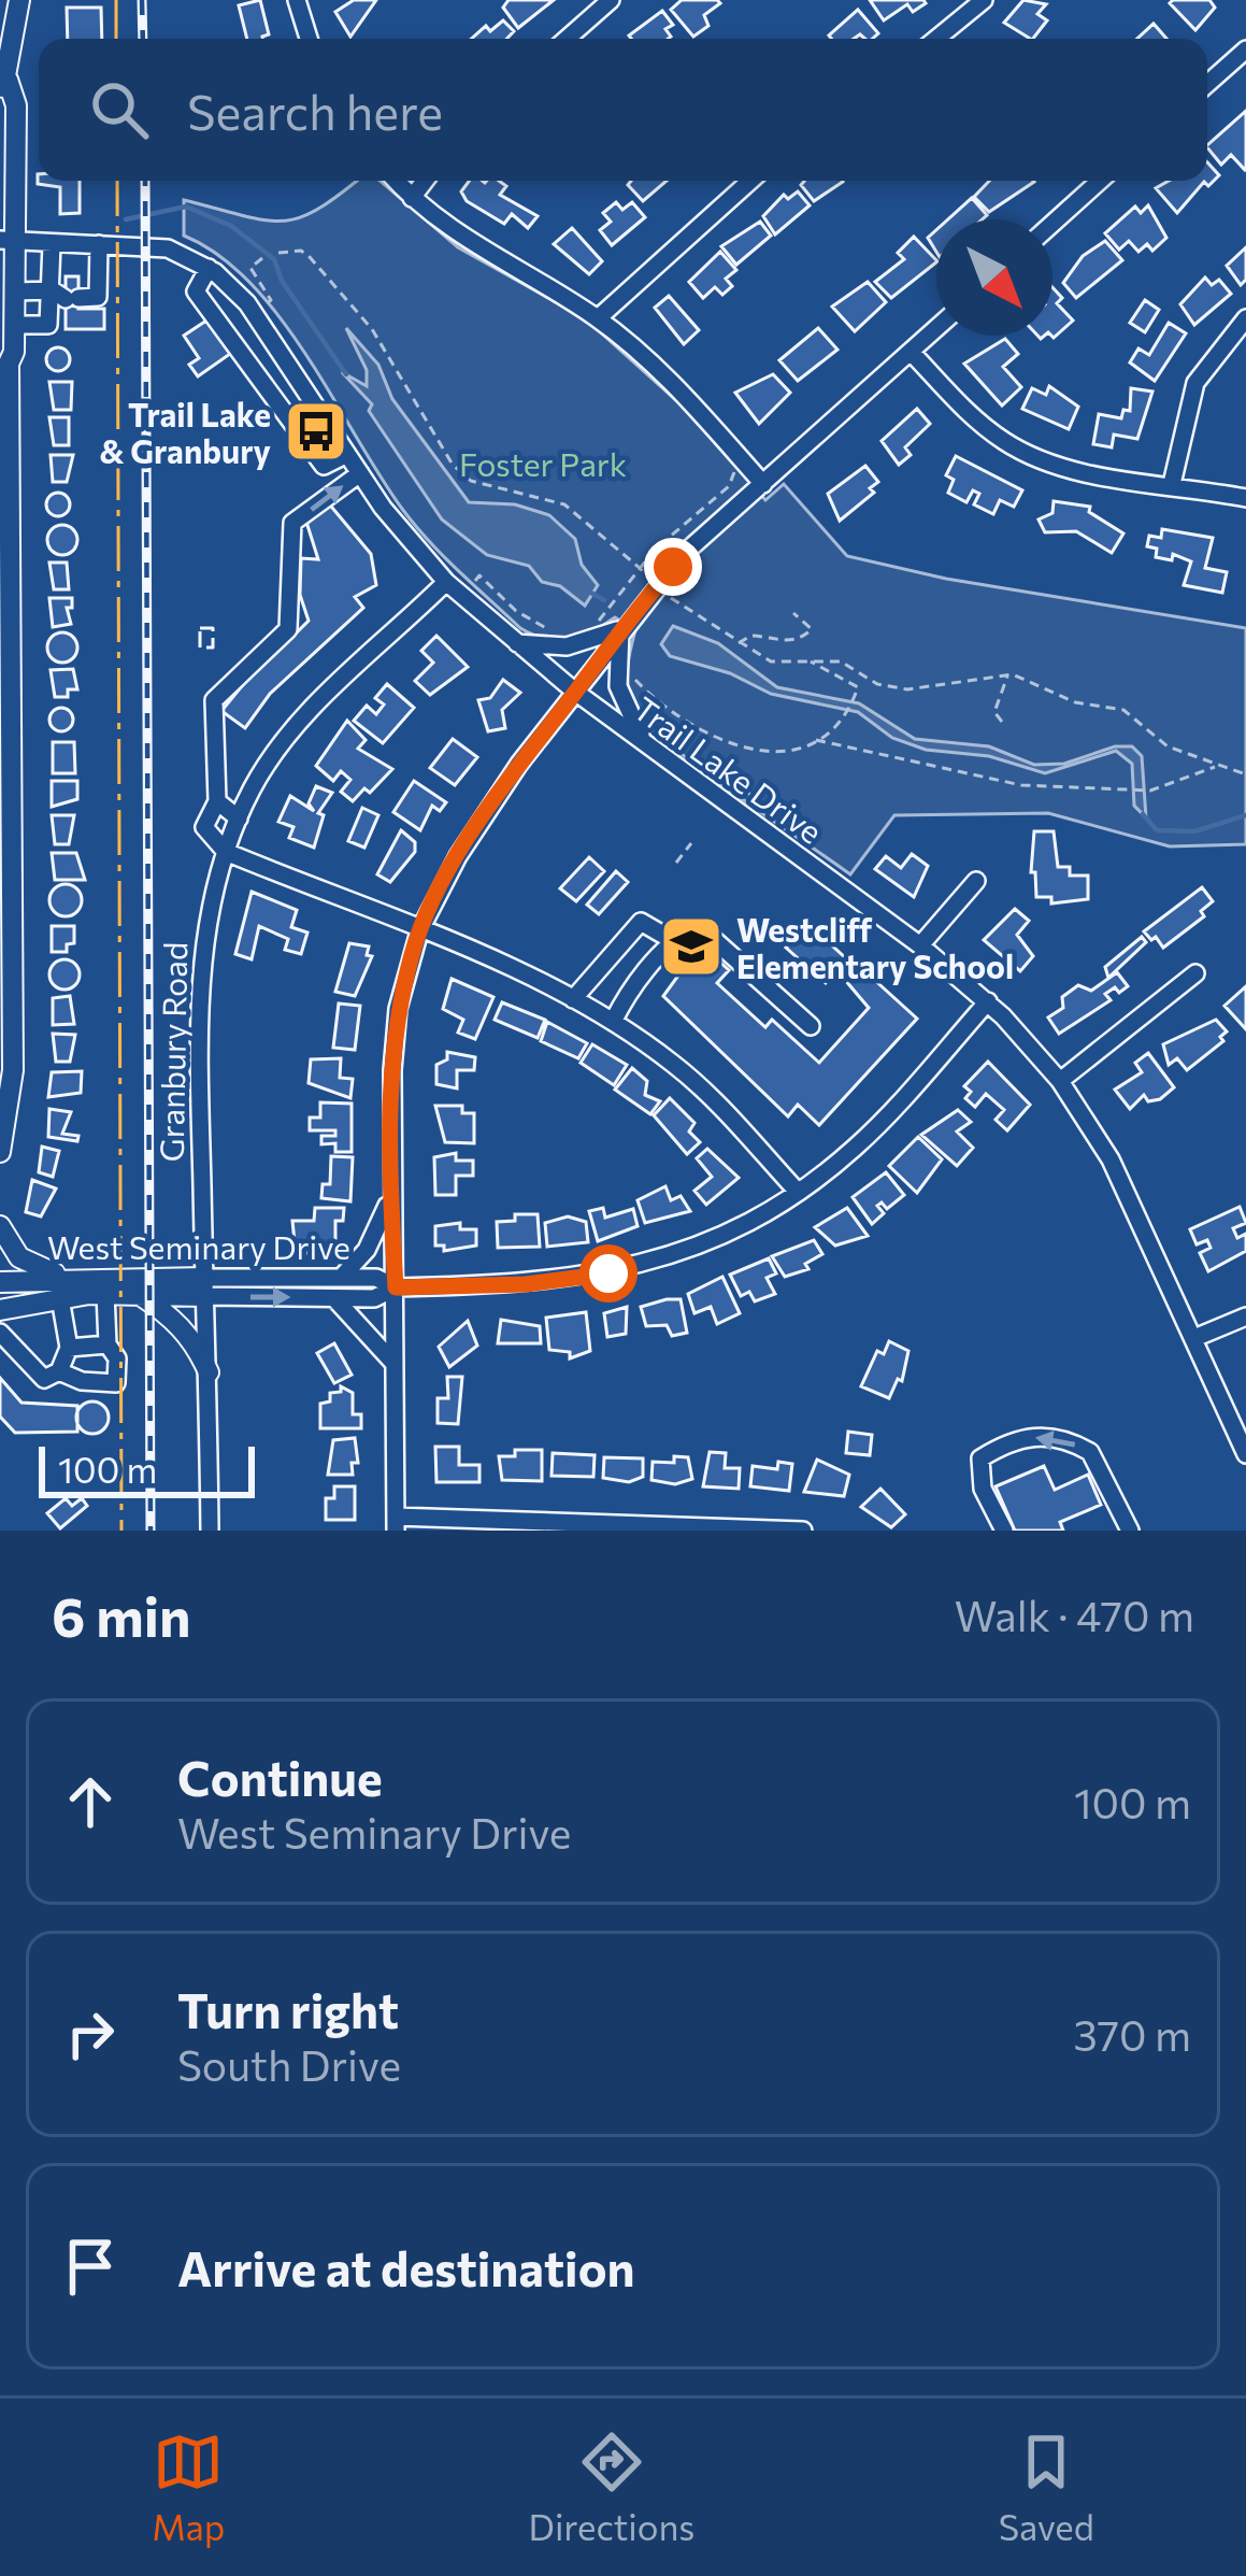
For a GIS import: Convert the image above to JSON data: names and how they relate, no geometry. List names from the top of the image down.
{
  "streets": {
    "main road": ["West Seminary Drive"],
    "street": ["Trail Lake Drive", "Granbury Road"]
  },
  "crossings": [
    ["Trail Lake Drive", "Granbury Road"],
    ["Trail Lake Drive", "West Seminary Drive"],
    ["Granbury Road", "West Seminary Drive"]
  ],
  "parks": ["Foster Park"],
  "places": {
    "bus stop": ["Trail Lake & Granbury"],
    "school or university": ["Westcliff Elementary School"]
  },
  "scale_bar": "100 m",
  "north": "bottom right",
  "page": {
    "search": "Search here",
    "scale": "100 m",
    "heading": ["6 min", "Walk · 470 m"],
    "list": [
      ["Continue", "West Seminary Drive", "100 m"],
      ["Turn right", "South Drive", "370 m"],
      "Arrive at destination"
    ],
    "nav": ["Map", "Directions", "Saved"]
  }
}
